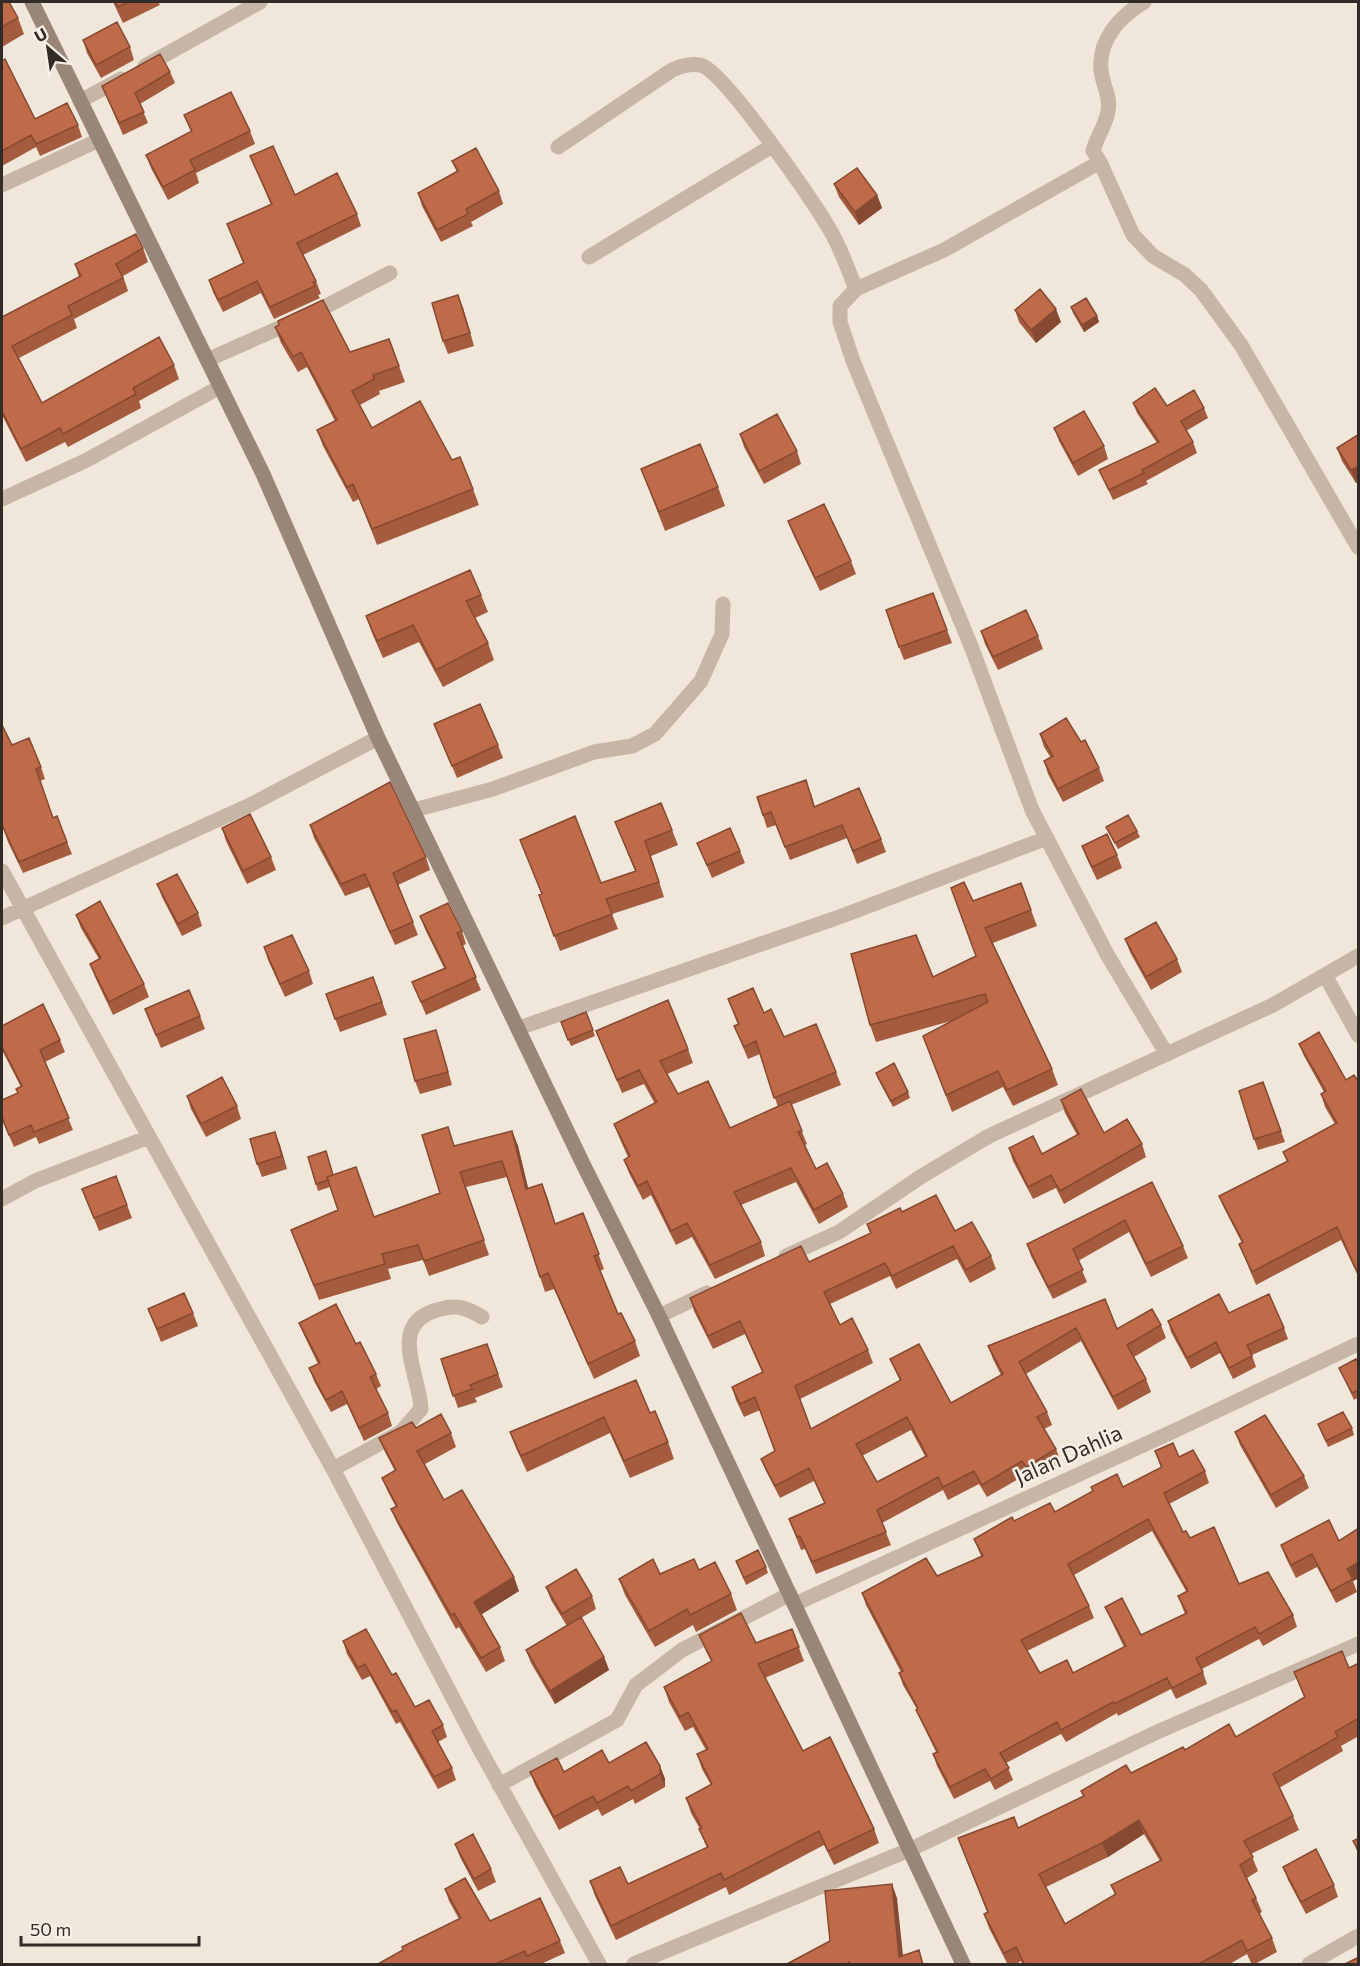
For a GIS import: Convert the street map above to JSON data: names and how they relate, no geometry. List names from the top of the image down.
{
  "streets": {
    "street": ["Jalan Dahlia"]
  },
  "scale_bar": "50 m",
  "north": "top left"
}
